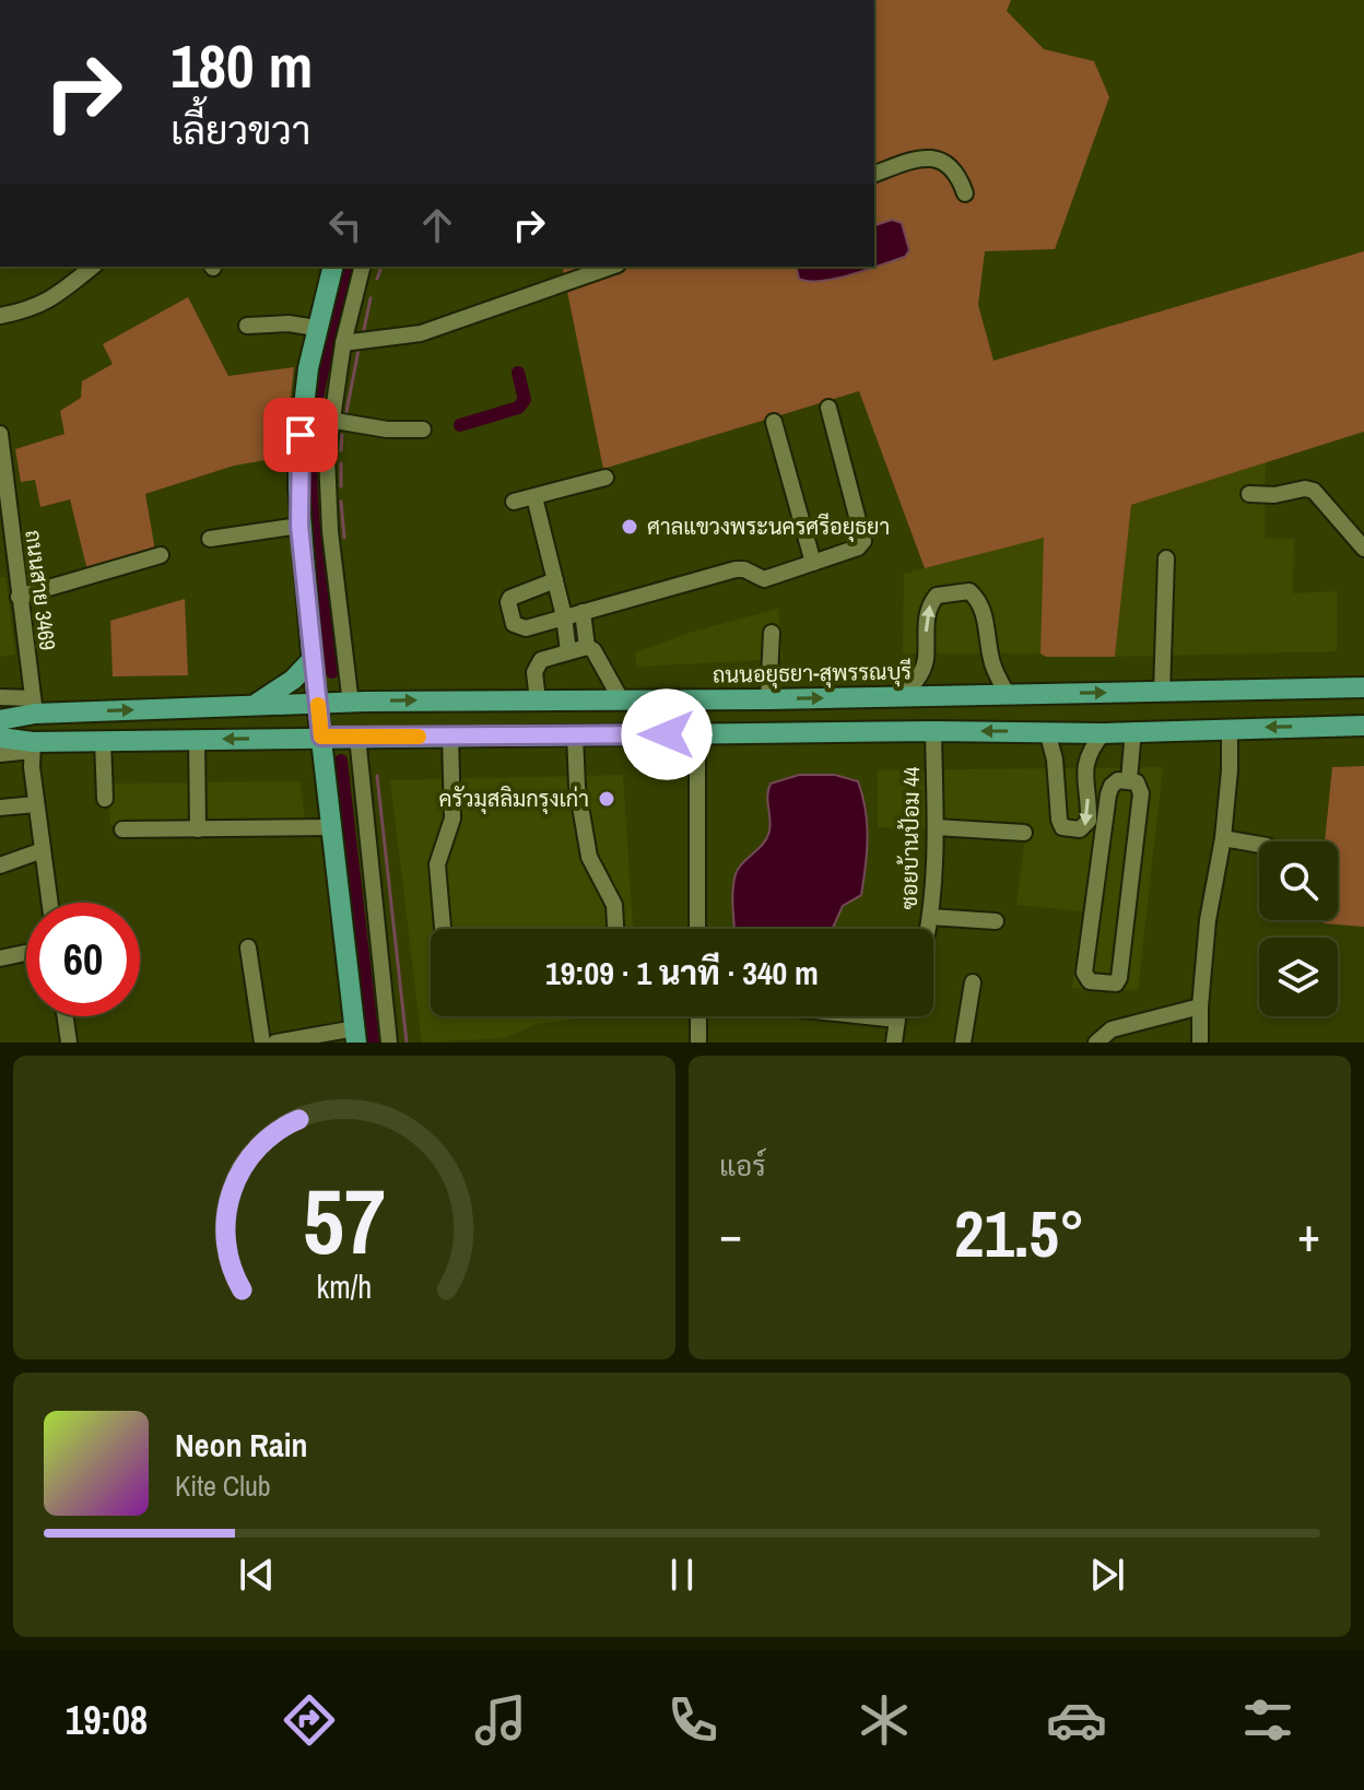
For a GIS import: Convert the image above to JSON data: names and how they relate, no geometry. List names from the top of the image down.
{
  "streets": {
    "main road": ["ถนนอยุธยา-สุพรรณบุรี"],
    "street": ["ถนนสาย 3469", "ซอยบ้านป้อม 44"]
  },
  "crossings": [
    ["ถนนสาย 3469", "ถนนอยุธยา-สุพรรณบุรี"]
  ],
  "places": ["ศาลแขวงพระนครศรีอยุธยา", "ครัวมุสลิมกรุงเก่า"],
  "page": {
    "turn": ["180 m", "เลี้ยวขวา"],
    "limit": "60",
    "trip": "19:09 · 1 นาที · 340 m",
    "tile": "แอร์",
    "heat": ["−", "21.5°", "+"],
    "song": ["Neon Rain", "Kite Club"],
    "tabs": "19:08",
    "gauge": ["57", "km/h"]
  }
}
